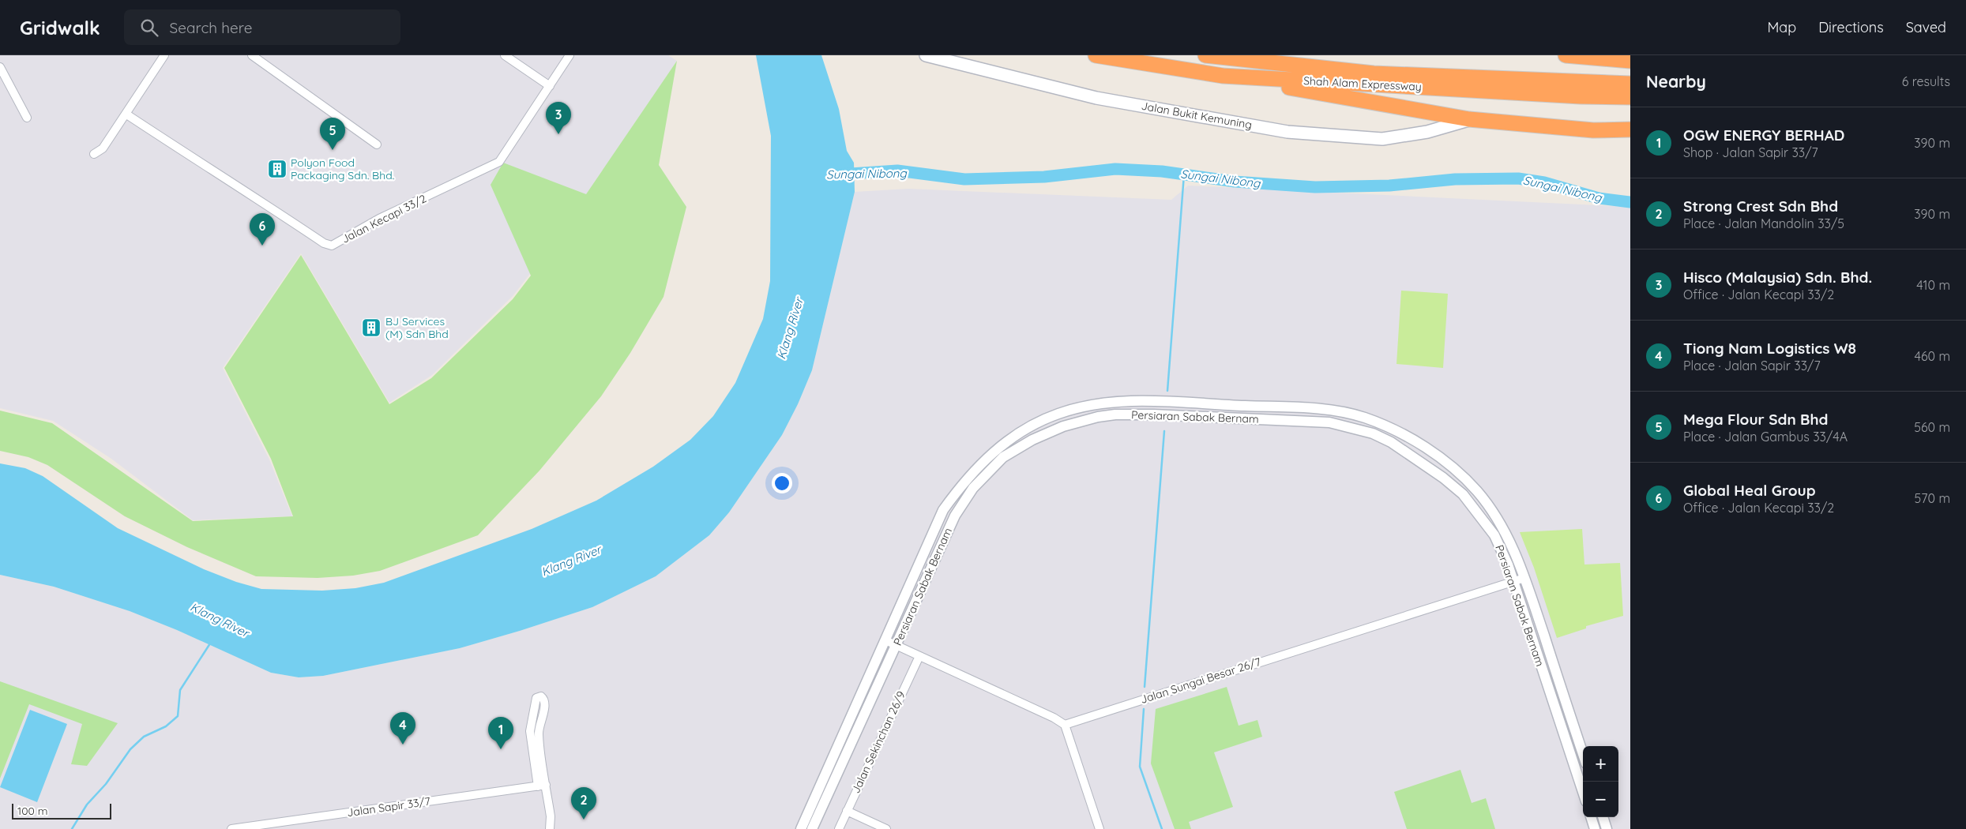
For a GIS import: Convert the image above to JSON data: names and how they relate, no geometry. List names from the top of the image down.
{
  "streets": {
    "highway": ["Shah Alam Expressway"],
    "main road": ["Jalan Bukit Kemuning"],
    "street": [
      "Jalan Kecapi 33/2",
      "Persiaran Sabak Bernam",
      "Jalan Sungai Besar 26/7",
      "Jalan Sekinchan 26/9",
      "Jalan Sapir 33/7"
    ]
  },
  "crossings": [
    ["Persiaran Sabak Bernam", "Jalan Sungai Besar 26/7"]
  ],
  "water": ["Sungai Nibong", "Klang River"],
  "places": {
    "building": ["Polyon Food Packaging Sdn. Bhd.", "BJ Services (M) Sdn Bhd"]
  },
  "scale_bar": "100 m",
  "page": {
    "header": "Gridwalk",
    "search": "Search here",
    "nav": ["Map", "Directions", "Saved"],
    "heading": ["Nearby", "6 results"],
    "pins": [
      "3",
      "5",
      "6",
      "4",
      "1",
      "2"
    ],
    "list": [
      {
        "mark": "1",
        "name": "OGW ENERGY BERHAD",
        "note": "Shop · Jalan Sapir 33/7",
        "value": "390 m"
      },
      {
        "mark": "2",
        "name": "Strong Crest Sdn Bhd",
        "note": "Place · Jalan Mandolin 33/5",
        "value": "390 m"
      },
      {
        "mark": "3",
        "name": "Hisco (Malaysia) Sdn. Bhd.",
        "note": "Office · Jalan Kecapi 33/2",
        "value": "410 m"
      },
      {
        "mark": "4",
        "name": "Tiong Nam Logistics W8",
        "note": "Place · Jalan Sapir 33/7",
        "value": "460 m"
      },
      {
        "mark": "5",
        "name": "Mega Flour Sdn Bhd",
        "note": "Place · Jalan Gambus 33/4A",
        "value": "560 m"
      },
      {
        "mark": "6",
        "name": "Global Heal Group",
        "note": "Office · Jalan Kecapi 33/2",
        "value": "570 m"
      }
    ],
    "map_buttons": ["+", "−"],
    "scale": "100 m"
  }
}
